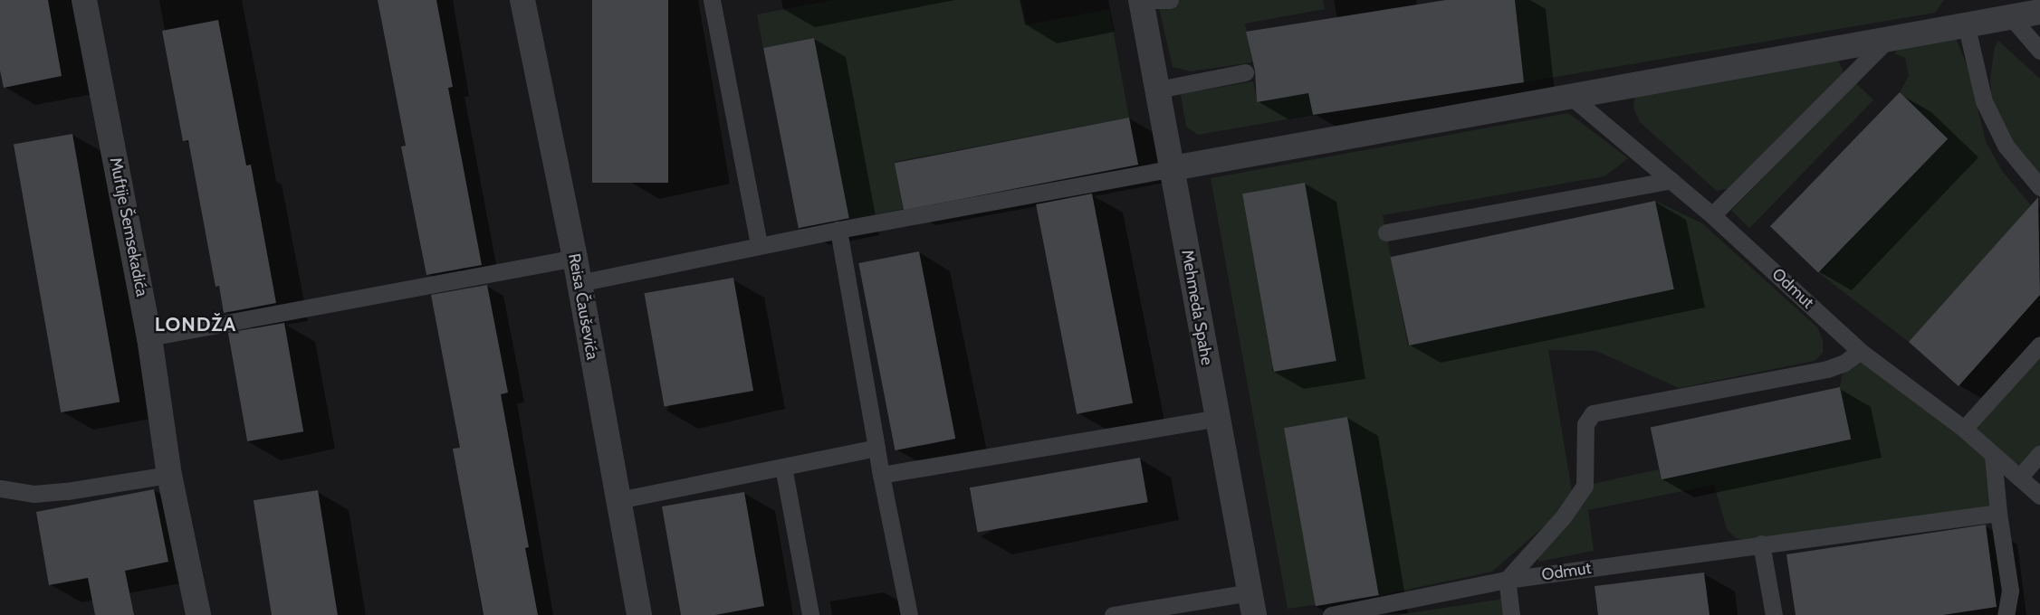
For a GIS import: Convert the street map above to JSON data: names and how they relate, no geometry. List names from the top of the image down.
{
  "streets": {
    "street": ["Muftije Šemsekadića", "Reisa Čauševića", "Mehmeda Spahe"],
    "lane": ["Odmut"]
  },
  "districts": ["LONDŽA"]
}
